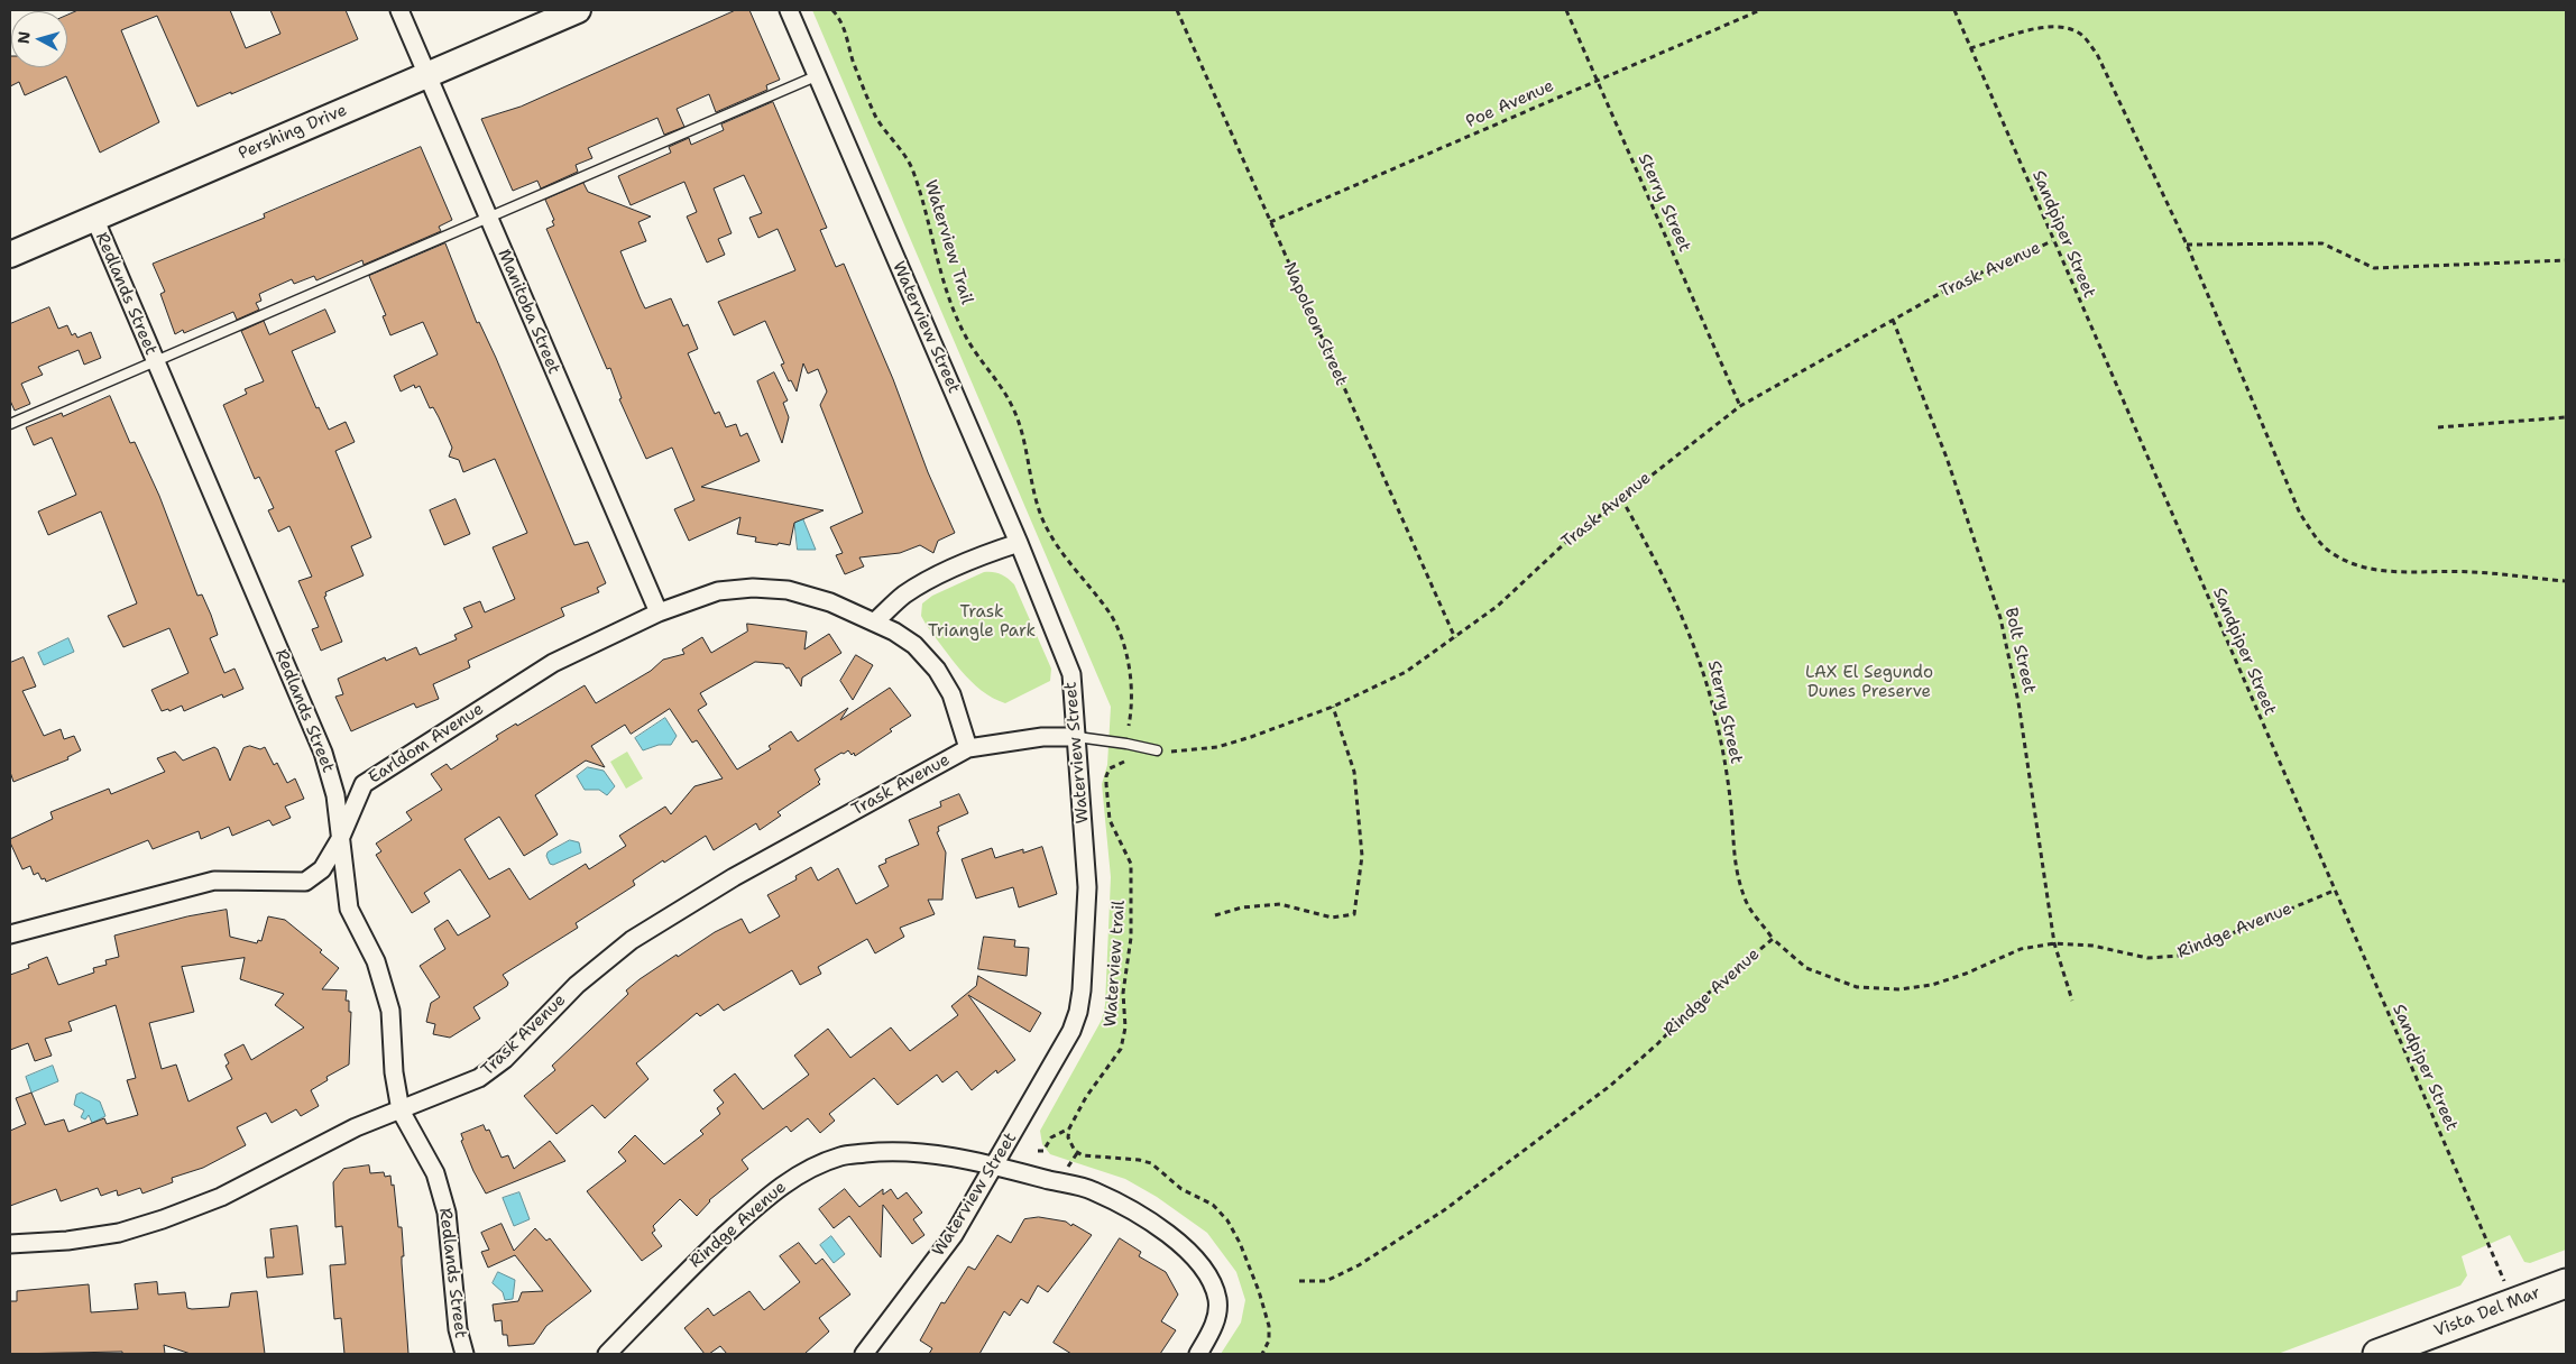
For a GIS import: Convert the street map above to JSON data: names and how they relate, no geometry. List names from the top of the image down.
{
  "streets": {
    "main road": ["Pershing Drive", "Vista Del Mar"],
    "street": [
      "Trask Avenue",
      "Redlands Street",
      "Manitoba Street",
      "Waterview Street",
      "Earldom Avenue",
      "Rindge Avenue"
    ],
    "path": [
      "Poe Avenue",
      "Sterry Street",
      "Sandpiper Street",
      "Waterview Trail",
      "Napoleon Street",
      "Bolt Street",
      "Waterview trail"
    ]
  },
  "crossings": [
    ["Poe Avenue", "Sterry Street"],
    ["Poe Avenue", "Napoleon Street"],
    ["Pershing Drive", "Redlands Street"],
    ["Pershing Drive", "Manitoba Street"],
    ["Sterry Street", "Trask Avenue"],
    ["Sterry Street", "Rindge Avenue"],
    ["Sandpiper Street", "Trask Avenue"],
    ["Sandpiper Street", "Rindge Avenue"],
    ["Sandpiper Street", "Vista Del Mar"],
    ["Trask Avenue", "Redlands Street"],
    ["Trask Avenue", "Napoleon Street"],
    ["Trask Avenue", "Bolt Street"],
    ["Trask Avenue", "Earldom Avenue"],
    ["Redlands Street", "Earldom Avenue"],
    ["Manitoba Street", "Earldom Avenue"],
    ["Waterview Street", "Rindge Avenue"],
    ["Bolt Street", "Rindge Avenue"]
  ],
  "parks": ["Trask Triangle Park", "LAX El Segundo Dunes Preserve"],
  "north": "left"
}
